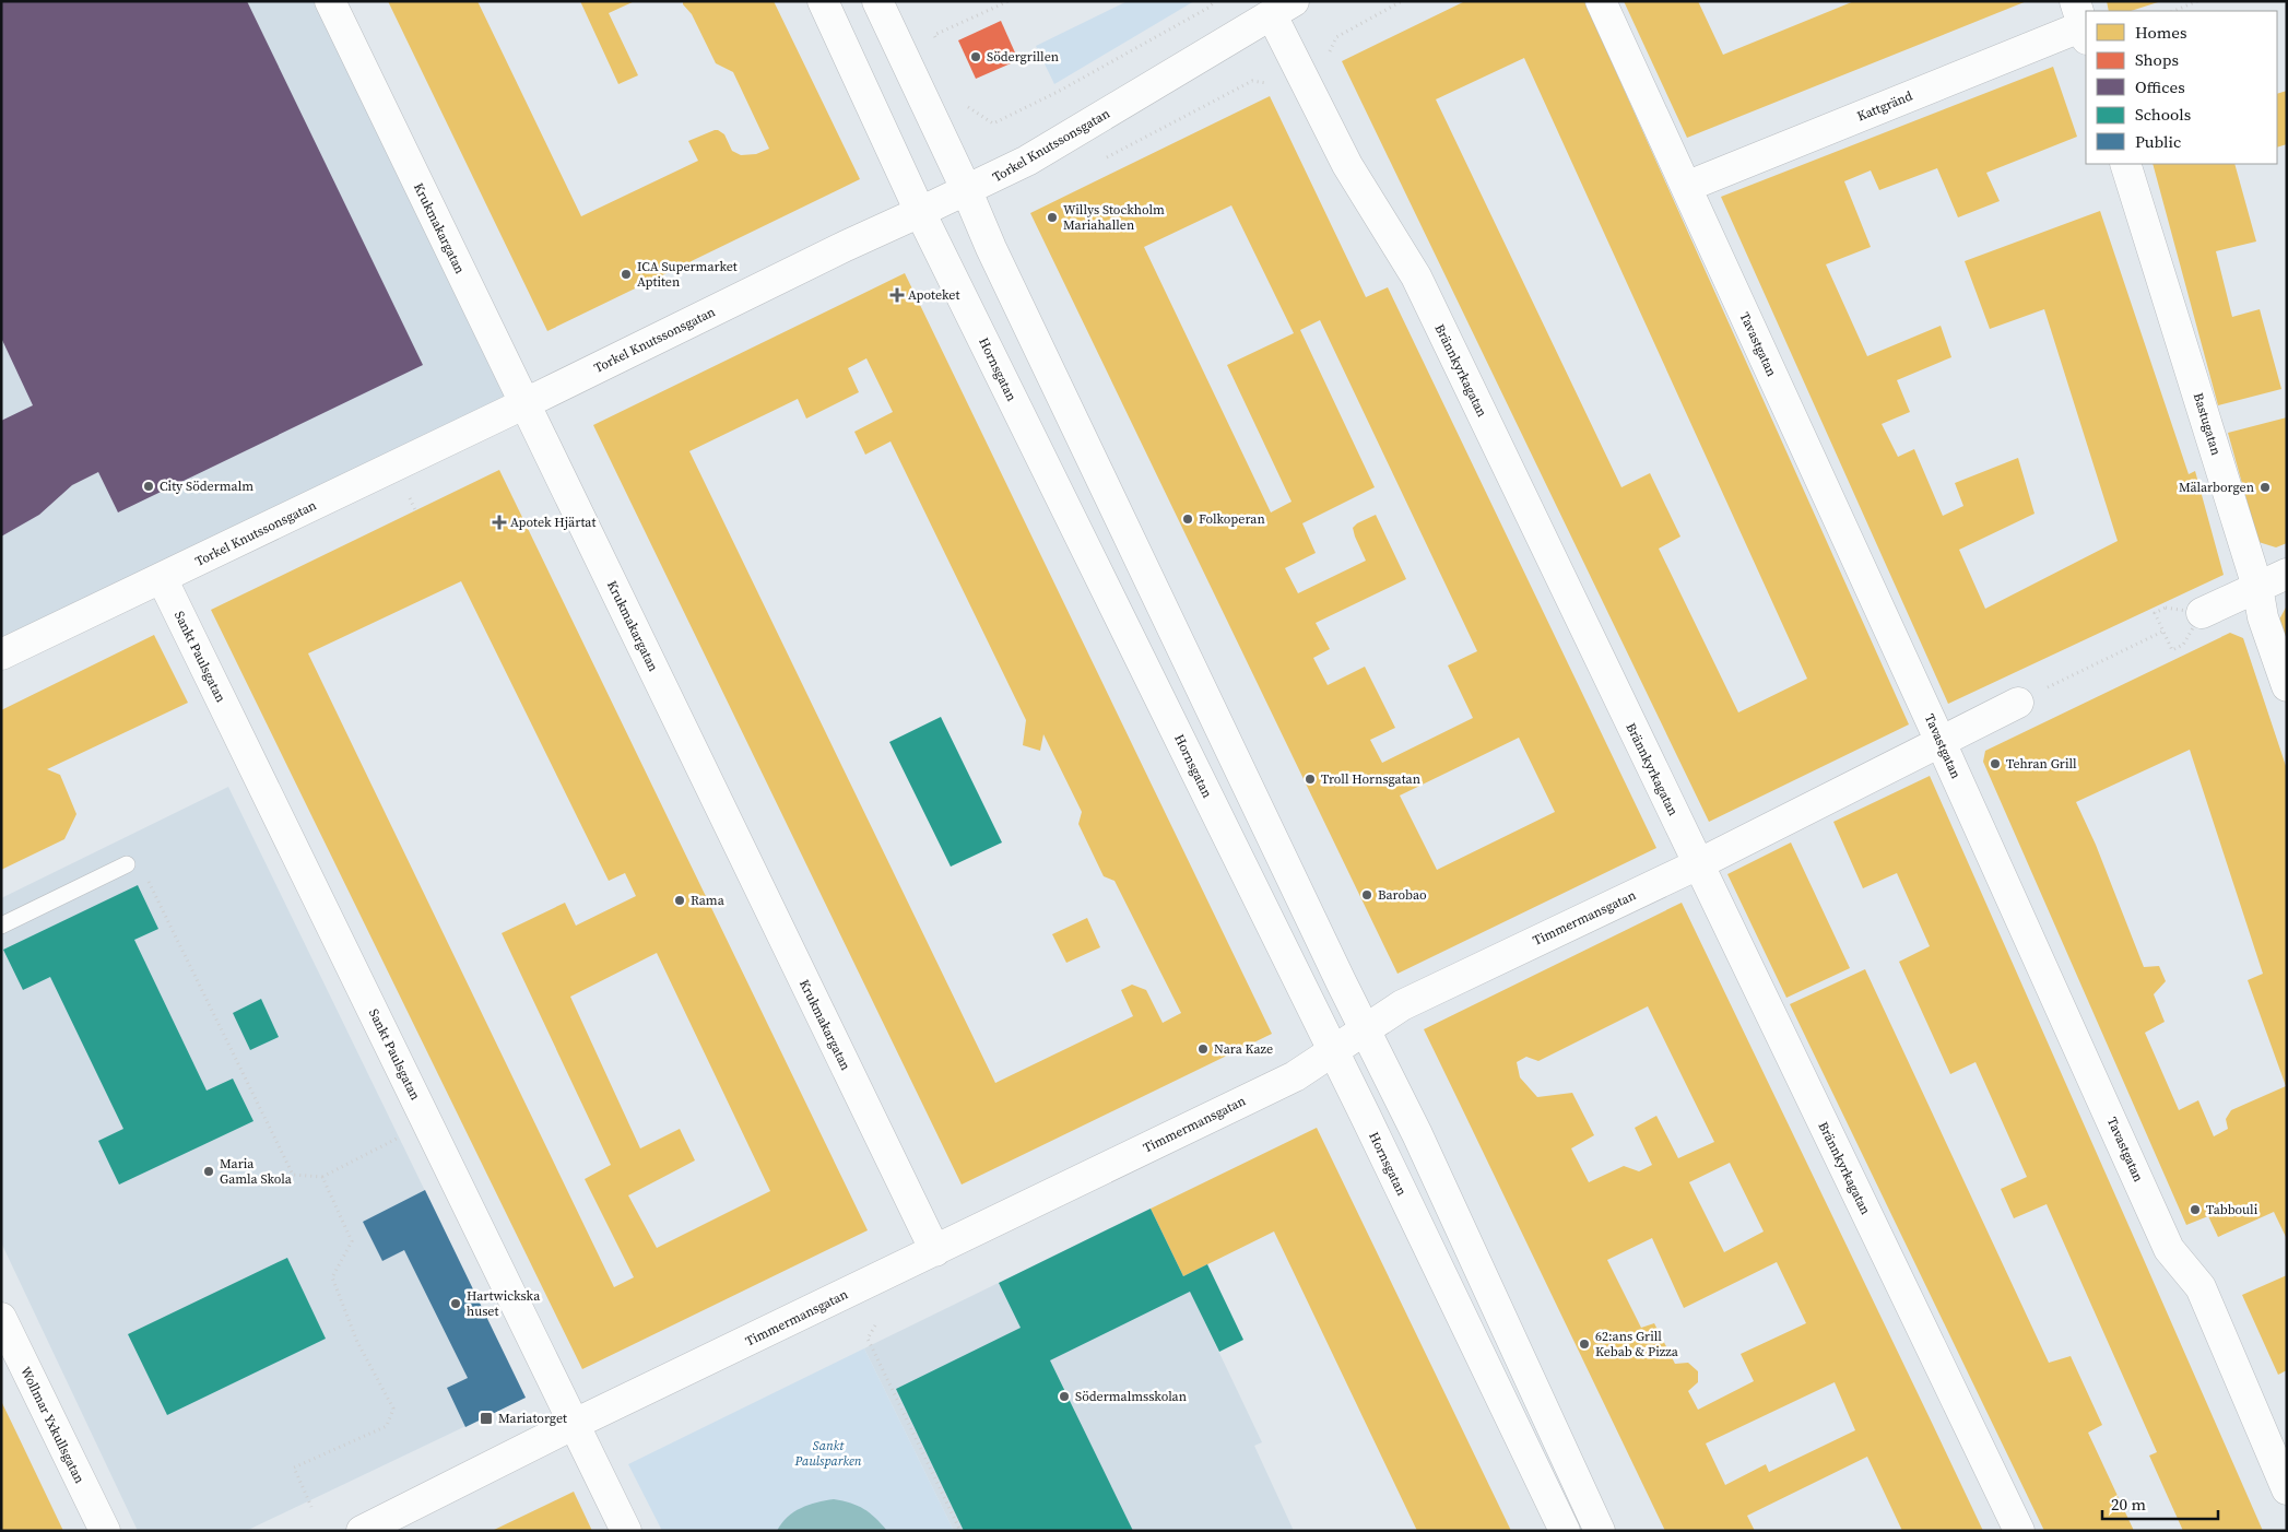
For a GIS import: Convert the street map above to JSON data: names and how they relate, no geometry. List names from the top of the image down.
{
  "streets": {
    "street": [
      "Kattgränd",
      "Torkel Knutssonsgatan",
      "Krukmakargatan",
      "Tavastgatan",
      "Hornsgatan",
      "Brännkyrkagatan",
      "Bastugatan",
      "Sankt Paulsgatan",
      "Timmermansgatan",
      "Wollmar Yxkullsgatan"
    ]
  },
  "crossings": [
    ["Kattgränd", "Tavastgatan"],
    ["Torkel Knutssonsgatan", "Krukmakargatan"],
    ["Torkel Knutssonsgatan", "Hornsgatan"],
    ["Torkel Knutssonsgatan", "Brännkyrkagatan"],
    ["Torkel Knutssonsgatan", "Sankt Paulsgatan"],
    ["Krukmakargatan", "Timmermansgatan"],
    ["Tavastgatan", "Timmermansgatan"],
    ["Hornsgatan", "Timmermansgatan"],
    ["Brännkyrkagatan", "Timmermansgatan"],
    ["Sankt Paulsgatan", "Timmermansgatan"]
  ],
  "parks": ["Sankt Paulsparken"],
  "places": {
    "other": [
      "Södergrillen",
      "Willys Stockholm Mariahallen",
      "ICA Supermarket Aptiten",
      "City Södermalm",
      "Mälarborgen",
      "Folkoperan",
      "Tehran Grill",
      "Troll Hornsgatan",
      "Barobao",
      "Rama",
      "Nara Kaze",
      "Maria Gamla Skola",
      "Tabbouli",
      "Hartwickska huset",
      "62:ans Grill Kebab & Pizza",
      "Södermalmsskolan"
    ],
    "health": ["Apoteket", "Apotek Hjärtat"],
    "transit": ["Mariatorget"]
  },
  "legend": [
    "Homes",
    "Shops",
    "Offices",
    "Schools",
    "Public"
  ],
  "scale_bar": "20 m"
}
